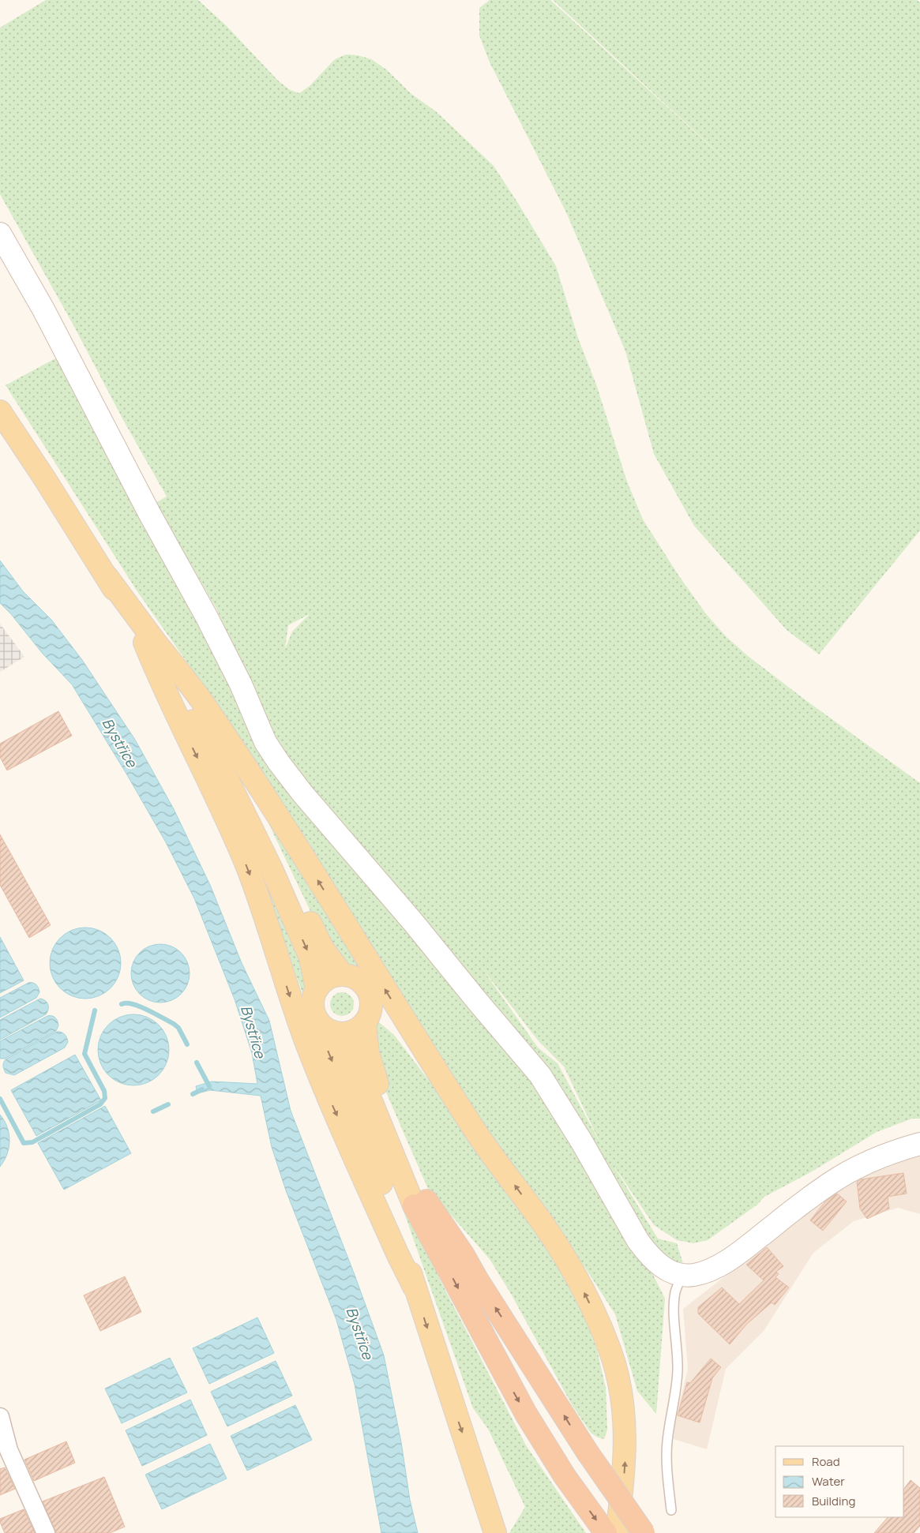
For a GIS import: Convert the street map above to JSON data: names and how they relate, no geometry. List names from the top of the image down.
{
  "water": ["Bystřice"],
  "legend": ["Road", "Water", "Building"]
}
